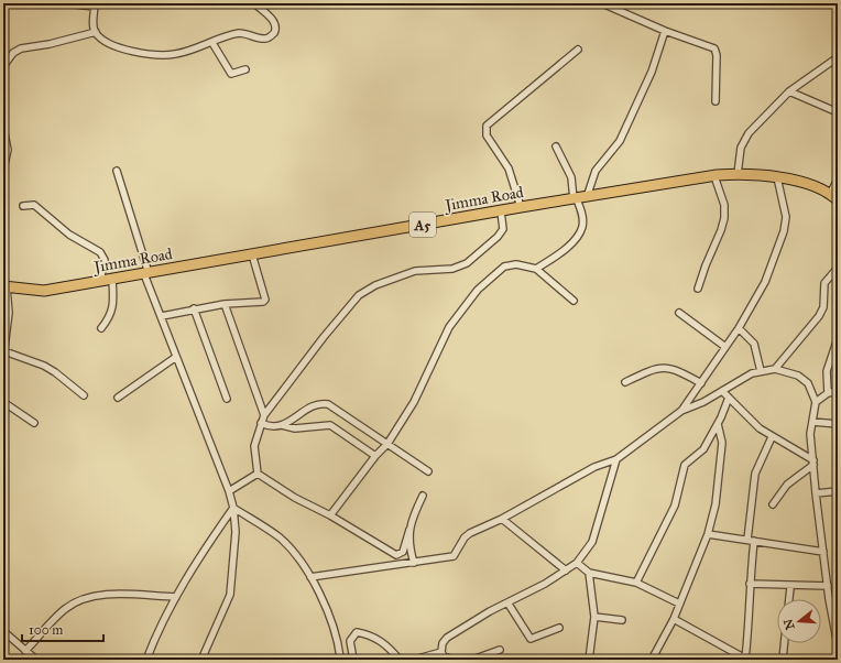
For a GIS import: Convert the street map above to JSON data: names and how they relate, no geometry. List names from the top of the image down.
{
  "streets": {
    "highway": ["Jimma Road", "A5"]
  },
  "scale_bar": "100 m",
  "north": "left"
}
